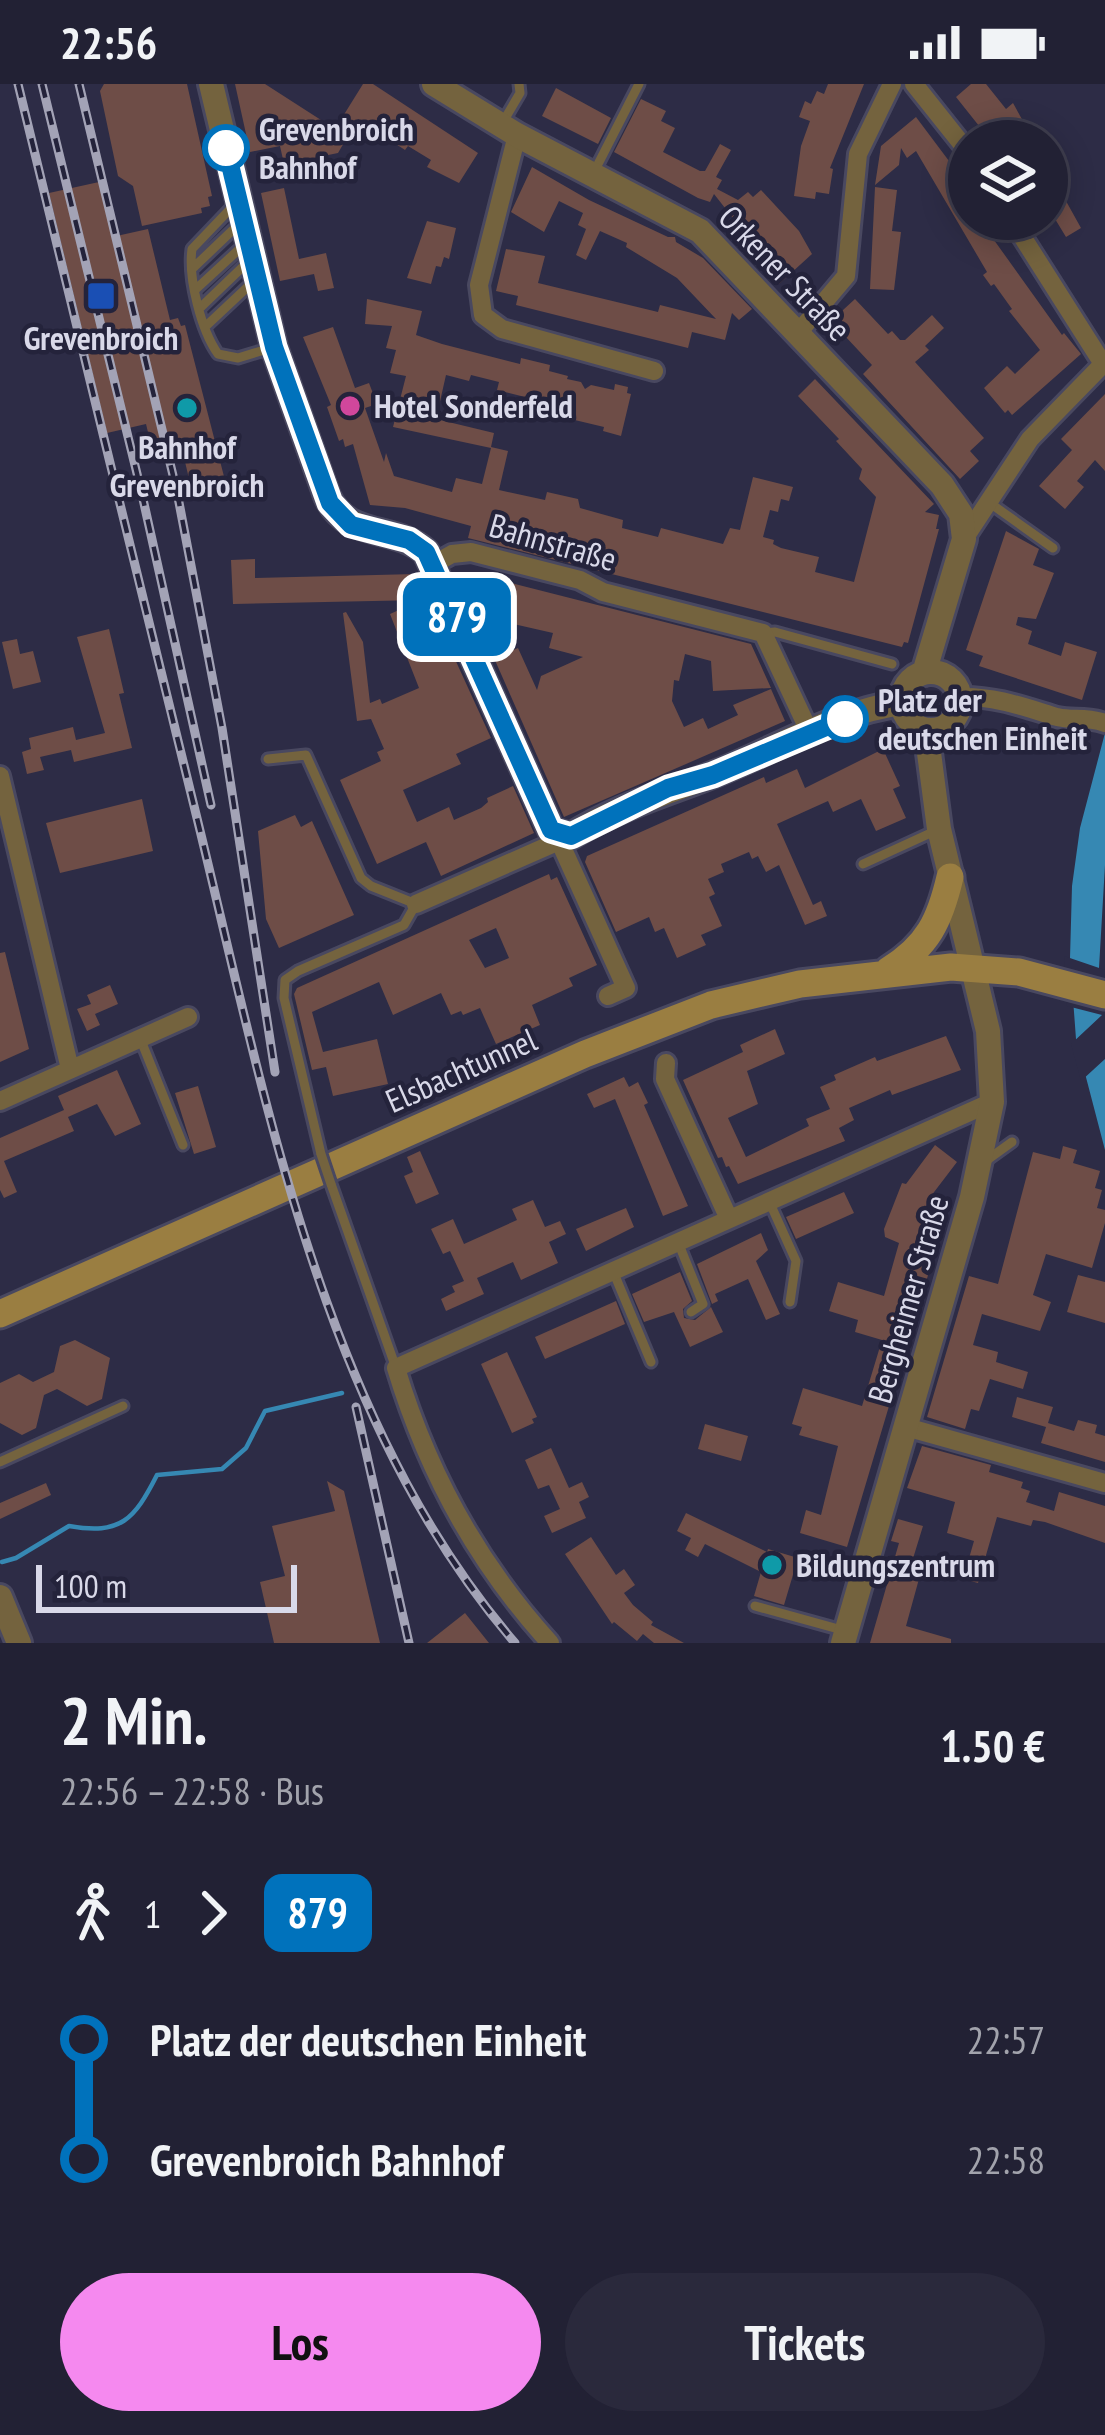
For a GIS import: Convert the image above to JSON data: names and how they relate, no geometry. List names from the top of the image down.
{
  "streets": {
    "main road": ["Elsbachtunnel"],
    "street": ["Orkener Straße", "Bahnstraße", "Bergheimer Straße"]
  },
  "crossings": [
    ["Elsbachtunnel", "Bergheimer Straße"]
  ],
  "places": {
    "other": [
      "Grevenbroich Bahnhof",
      "Hotel Sonderfeld",
      "Bahnhof Grevenbroich",
      "Platz der deutschen Einheit",
      "Bildungszentrum"
    ],
    "transit": ["Grevenbroich"]
  },
  "lines": ["bus line 879"],
  "scale_bar": "100 m",
  "page": {
    "status": "22:56",
    "on_map": "879",
    "scale": "100 m",
    "heading": ["2 Min.", "22:56 – 22:58 · Bus", "1.50 €"],
    "legs": ["1", "879"],
    "list": [
      {
        "name": "Platz der deutschen Einheit",
        "value": "22:57"
      },
      {
        "name": "Grevenbroich Bahnhof",
        "value": "22:58"
      }
    ],
    "buttons": ["Los", "Tickets"]
  }
}
